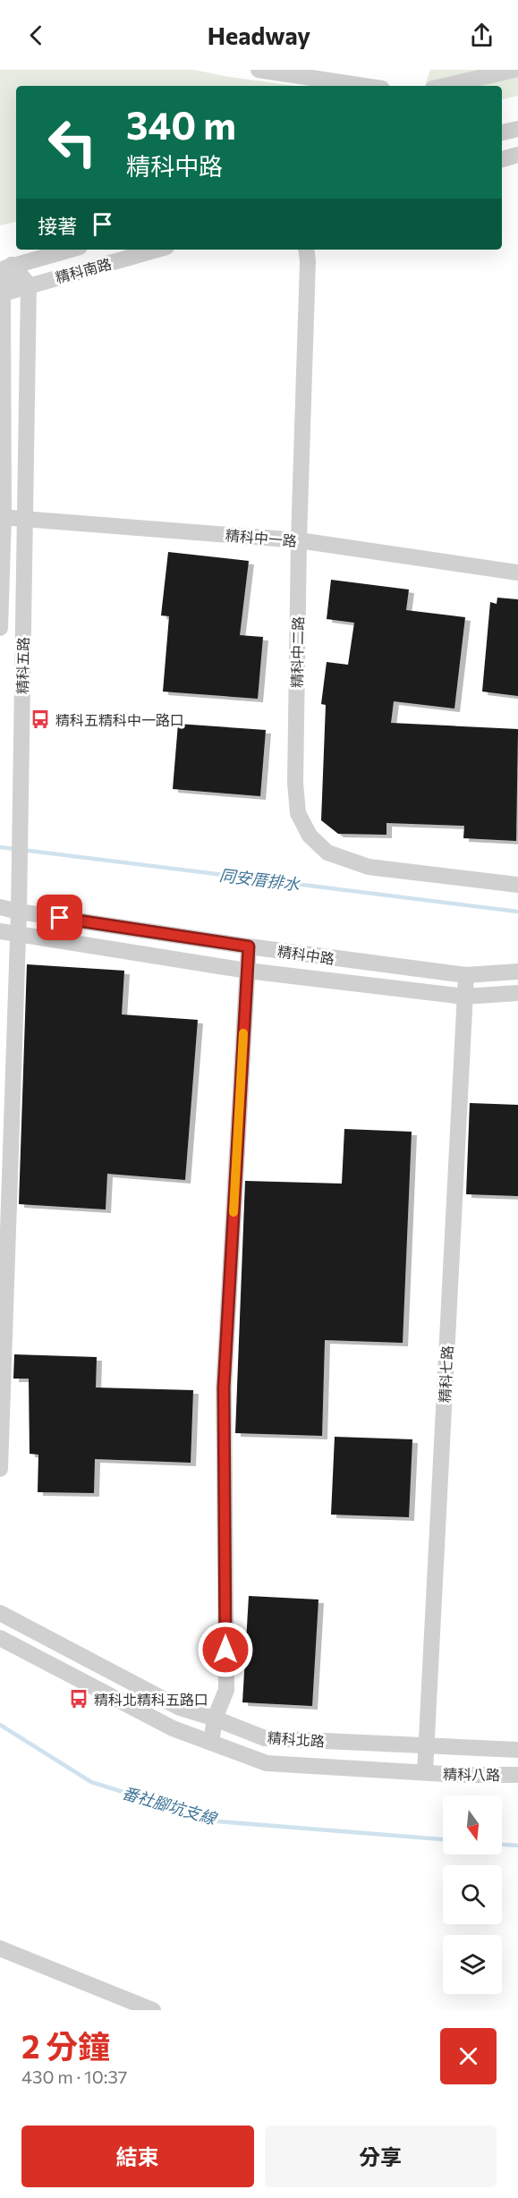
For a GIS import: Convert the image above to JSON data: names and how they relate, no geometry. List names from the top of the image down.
{
  "streets": {
    "street": [
      "精科南路",
      "精科中一路",
      "精科中二路",
      "精科五路",
      "精科中路",
      "精科七路",
      "精科北路",
      "精科八路"
    ]
  },
  "crossings": [
    ["精科南路", "精科五路"],
    ["精科中一路", "精科中二路"],
    ["精科中一路", "精科五路"],
    ["精科五路", "精科中路"],
    ["精科中路", "精科七路"],
    ["精科七路", "精科北路"],
    ["精科七路", "精科八路"],
    ["精科北路", "精科八路"]
  ],
  "water": ["同安厝排水", "番社腳坑支線"],
  "places": {
    "bus stop": ["精科五精科中一路口", "精科北精科五路口"]
  },
  "north": "bottom",
  "page": {
    "header": "Headway",
    "turn": ["340 m", "精科中路"],
    "then": "接著",
    "heading": ["2 分鐘", "430 m · 10:37"],
    "buttons": ["結束", "分享"]
  }
}
